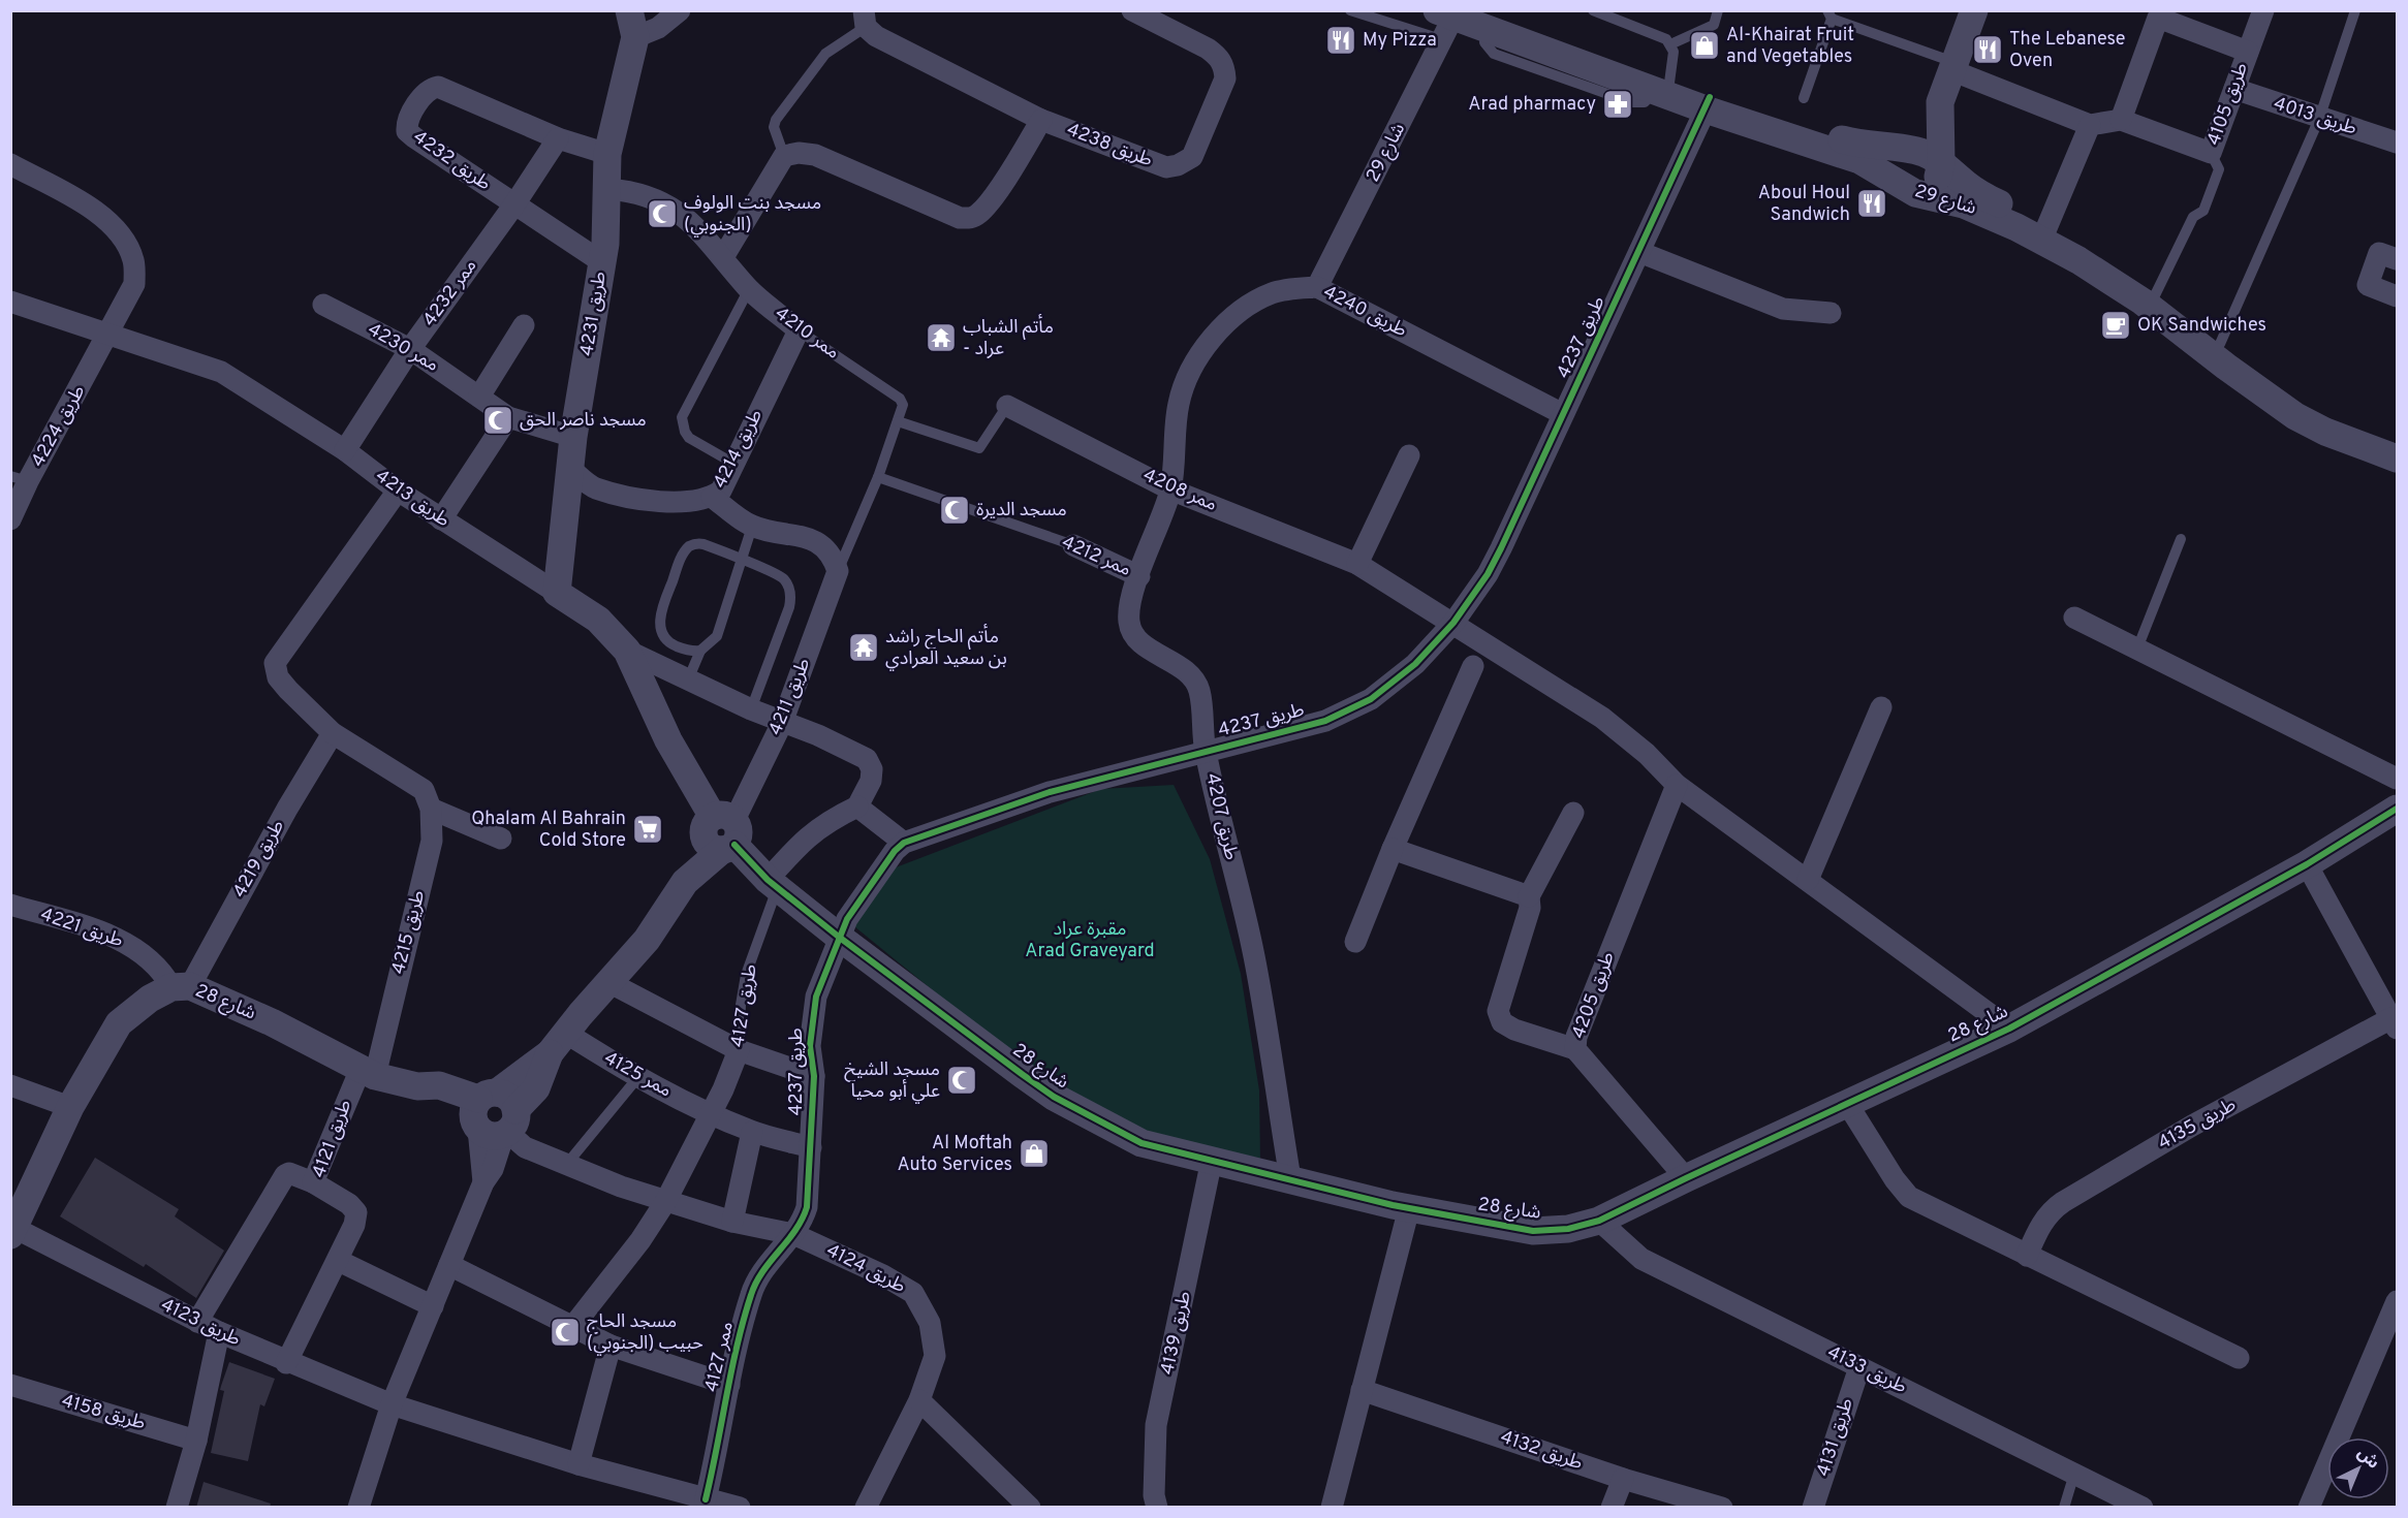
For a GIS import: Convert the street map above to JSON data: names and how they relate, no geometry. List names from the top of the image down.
{
  "streets": {
    "street": [
      "طريق 4105",
      "طريق 4013",
      "طريق 4238",
      "شارع 29",
      "طريق 4232",
      "ممر 4232",
      "طريق 4240",
      "طريق 4231",
      "ممر 4210",
      "طريق 4237",
      "ممر 4230",
      "طريق 4224",
      "طريق 4214",
      "ممر 4208",
      "طريق 4213",
      "ممر 4212",
      "طريق 4211",
      "طريق 4207",
      "طريق 4219",
      "طريق 4221",
      "طريق 4215",
      "طريق 4205",
      "شارع 28",
      "طريق 4127",
      "ممر 4125",
      "طريق 4135",
      "طريق 4121",
      "طريق 4124",
      "طريق 4123",
      "طريق 4139",
      "ممر 4127",
      "طريق 4133",
      "طريق 4158",
      "طريق 4131",
      "طريق 4132"
    ]
  },
  "crossings": [
    ["طريق 4105", "طريق 4013"],
    ["شارع 29", "طريق 4240"],
    ["شارع 29", "طريق 4237"],
    ["طريق 4232", "ممر 4232"],
    ["طريق 4232", "طريق 4231"],
    ["ممر 4232", "ممر 4230"],
    ["ممر 4232", "طريق 4213"],
    ["طريق 4240", "طريق 4237"],
    ["طريق 4240", "ممر 4208"],
    ["طريق 4240", "طريق 4207"],
    ["طريق 4231", "ممر 4210"],
    ["طريق 4231", "ممر 4230"],
    ["طريق 4231", "طريق 4214"],
    ["طريق 4231", "طريق 4213"],
    ["ممر 4210", "طريق 4214"],
    ["ممر 4210", "طريق 4211"],
    ["طريق 4237", "ممر 4208"],
    ["طريق 4237", "طريق 4207"],
    ["طريق 4237", "شارع 28"],
    ["طريق 4237", "طريق 4124"],
    ["طريق 4237", "ممر 4127"],
    ["طريق 4224", "طريق 4213"],
    ["ممر 4208", "طريق 4207"],
    ["طريق 4213", "طريق 4211"],
    ["طريق 4213", "شارع 28"],
    ["ممر 4212", "طريق 4211"],
    ["ممر 4212", "طريق 4207"],
    ["طريق 4211", "شارع 28"],
    ["طريق 4207", "شارع 28"],
    ["طريق 4219", "طريق 4221"],
    ["طريق 4219", "شارع 28"],
    ["طريق 4221", "شارع 28"],
    ["طريق 4215", "شارع 28"],
    ["طريق 4215", "طريق 4121"],
    ["طريق 4205", "شارع 28"],
    ["شارع 28", "طريق 4127"],
    ["شارع 28", "طريق 4135"],
    ["شارع 28", "طريق 4121"],
    ["شارع 28", "طريق 4124"],
    ["شارع 28", "طريق 4123"],
    ["شارع 28", "طريق 4139"],
    ["شارع 28", "طريق 4133"],
    ["طريق 4127", "ممر 4125"],
    ["طريق 4121", "طريق 4123"],
    ["طريق 4124", "ممر 4127"],
    ["طريق 4123", "ممر 4127"],
    ["طريق 4133", "طريق 4131"]
  ],
  "parks": ["مقبرة عراد Arad Graveyard"],
  "places": {
    "restaurant": ["My Pizza", "The Lebanese Oven", "Aboul Houl Sandwich"],
    "shop": ["Al-Khairat Fruit and Vegetables", "Al Moftah Auto Services"],
    "pharmacy": ["Arad pharmacy"],
    "mosque": [
      "مسجد بنت الولوف (الجنوبي)",
      "مسجد ناصر الحق",
      "مسجد الديرة",
      "مسجد الشيخ علي أبو محيا",
      "مسجد الحاج حبيب (الجنوبي)"
    ],
    "cafe": ["OK Sandwiches"],
    "temple": ["مأتم الشباب - عراد", "مأتم الحاج راشد بن سعيد العرادي"],
    "supermarket": ["Qhalam Al Bahrain Cold Store"]
  },
  "north": "top right"
}
